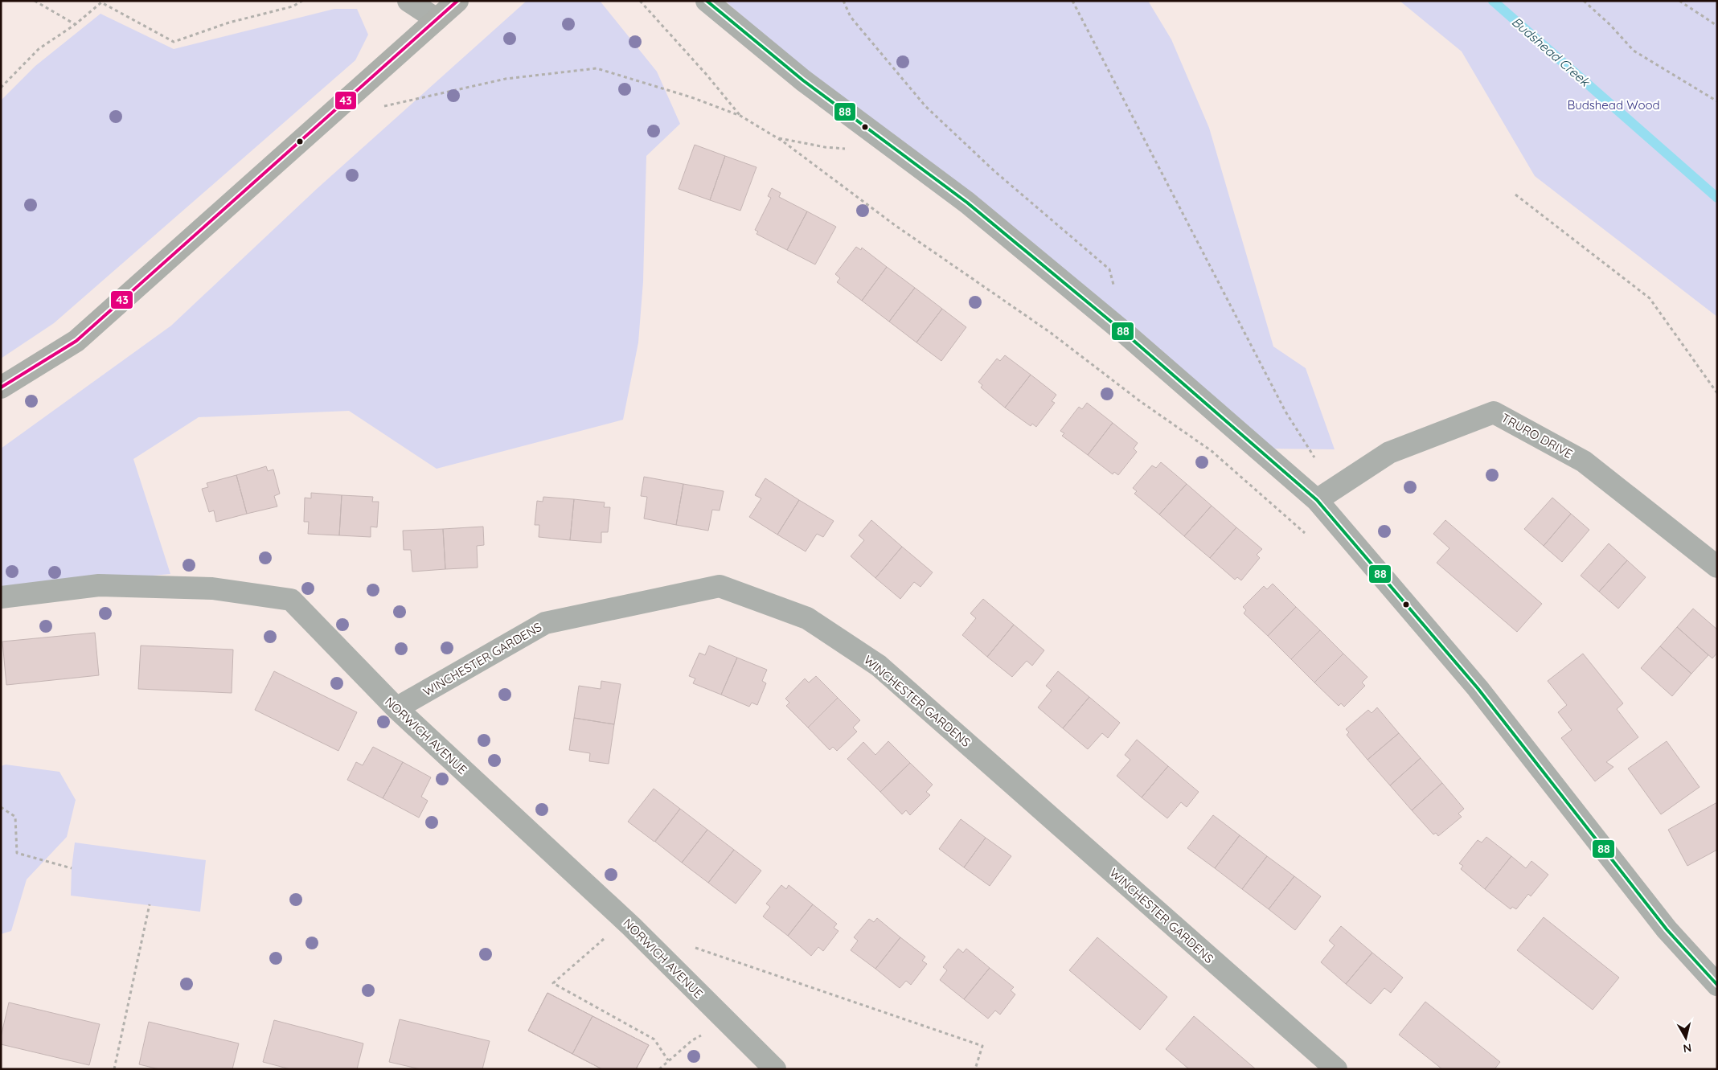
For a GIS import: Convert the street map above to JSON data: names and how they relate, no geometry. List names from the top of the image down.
{
  "streets": {
    "street": ["TRURO DRIVE", "WINCHESTER GARDENS", "NORWICH AVENUE"]
  },
  "crossings": [
    ["WINCHESTER GARDENS", "NORWICH AVENUE"]
  ],
  "water": ["Budshead Creek"],
  "parks": ["Budshead Wood"],
  "lines": ["transit line 88", "transit line 43"],
  "north": "bottom"
}
